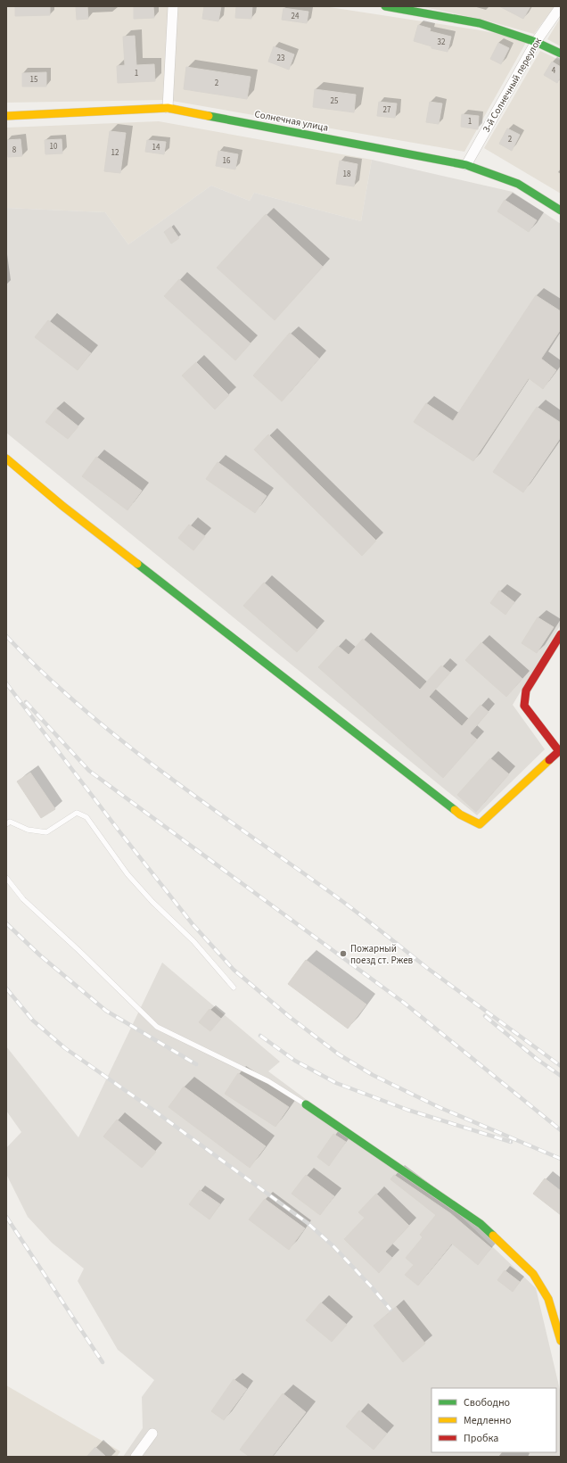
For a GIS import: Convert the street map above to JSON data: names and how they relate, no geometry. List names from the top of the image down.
{
  "streets": {
    "street": ["3-й Солнечный переулок", "Солнечная улица"]
  },
  "crossings": [
    ["3-й Солнечный переулок", "Солнечная улица"]
  ],
  "places": ["Пожарный поезд ст. Ржев"],
  "house_numbers": [
    "24",
    "32",
    "23",
    "4",
    "1",
    "15",
    "2",
    "25",
    "27",
    "1",
    "2",
    "10",
    "14",
    "8",
    "12",
    "16",
    "18"
  ],
  "legend": ["Свободно", "Медленно", "Пробка"]
}
